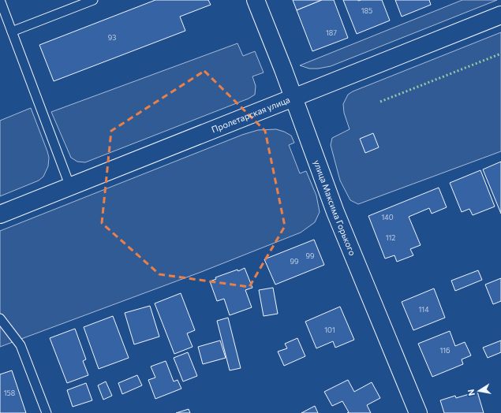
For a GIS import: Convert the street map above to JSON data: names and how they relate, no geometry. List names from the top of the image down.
{
  "streets": {
    "main road": ["Пролетарская улица", "улица Максима Горького"]
  },
  "crossings": [
    ["Пролетарская улица", "улица Максима Горького"]
  ],
  "house_numbers": [
    "185",
    "187",
    "93",
    "140",
    "112",
    "99",
    "99",
    "114",
    "101",
    "116",
    "158"
  ],
  "north": "left"
}
